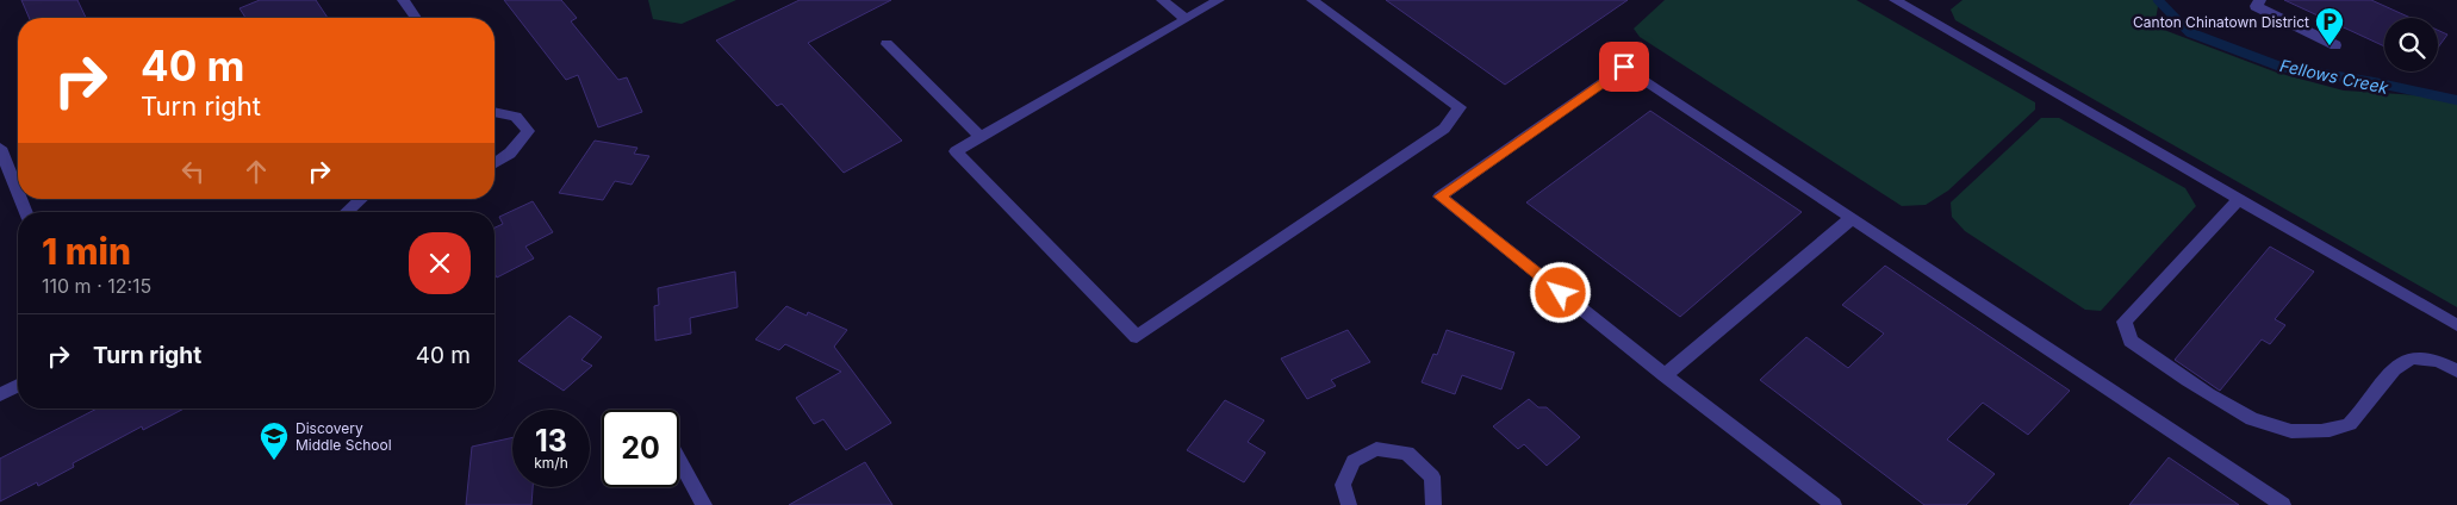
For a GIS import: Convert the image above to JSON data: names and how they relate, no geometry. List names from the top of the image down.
{
  "water": ["Fellows Creek"],
  "places": {
    "parking": ["Canton Chinatown District"],
    "school or university": ["Discovery Middle School"]
  },
  "page": {
    "turn": ["40 m", "Turn right"],
    "heading": ["1 min", "110 m · 12:15"],
    "list": [
      {
        "name": "Turn right",
        "value": "40 m"
      }
    ],
    "speed": "13 km/h",
    "limit": "20"
  }
}
